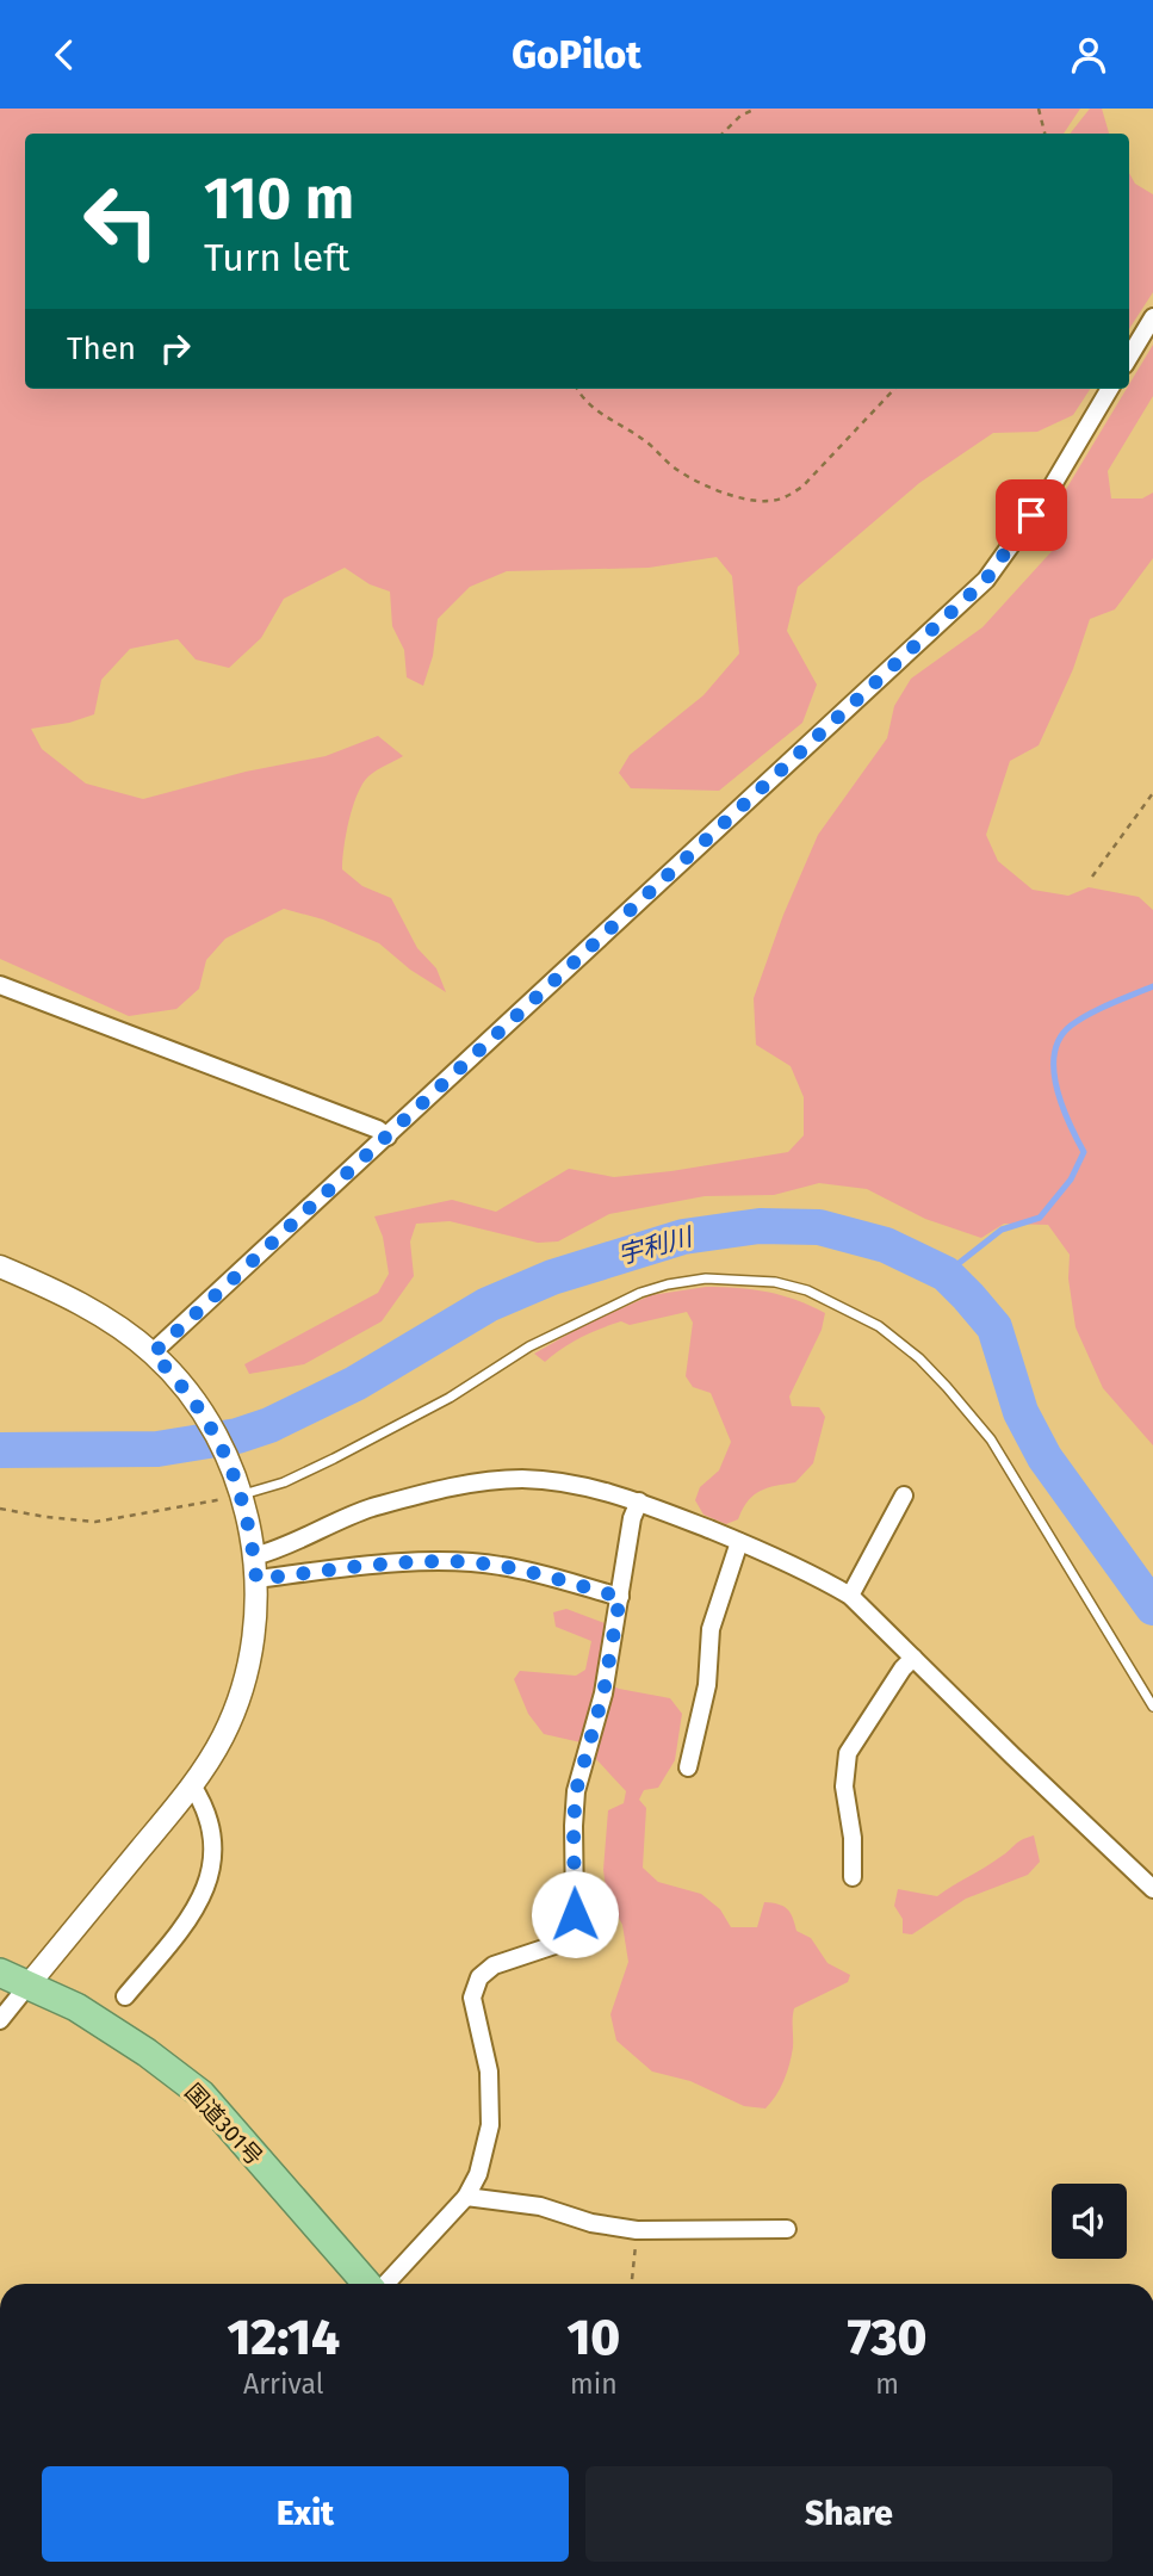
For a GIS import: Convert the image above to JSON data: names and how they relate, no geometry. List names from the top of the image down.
{
  "streets": {
    "highway": ["国道301号"]
  },
  "water": ["宇利川"],
  "page": {
    "header": "GoPilot",
    "turn": ["110 m", "Turn left"],
    "then": "Then",
    "eta": [
      "12:14",
      "Arrival",
      "10",
      "min",
      "730",
      "m"
    ],
    "buttons": ["Exit", "Share"]
  }
}
